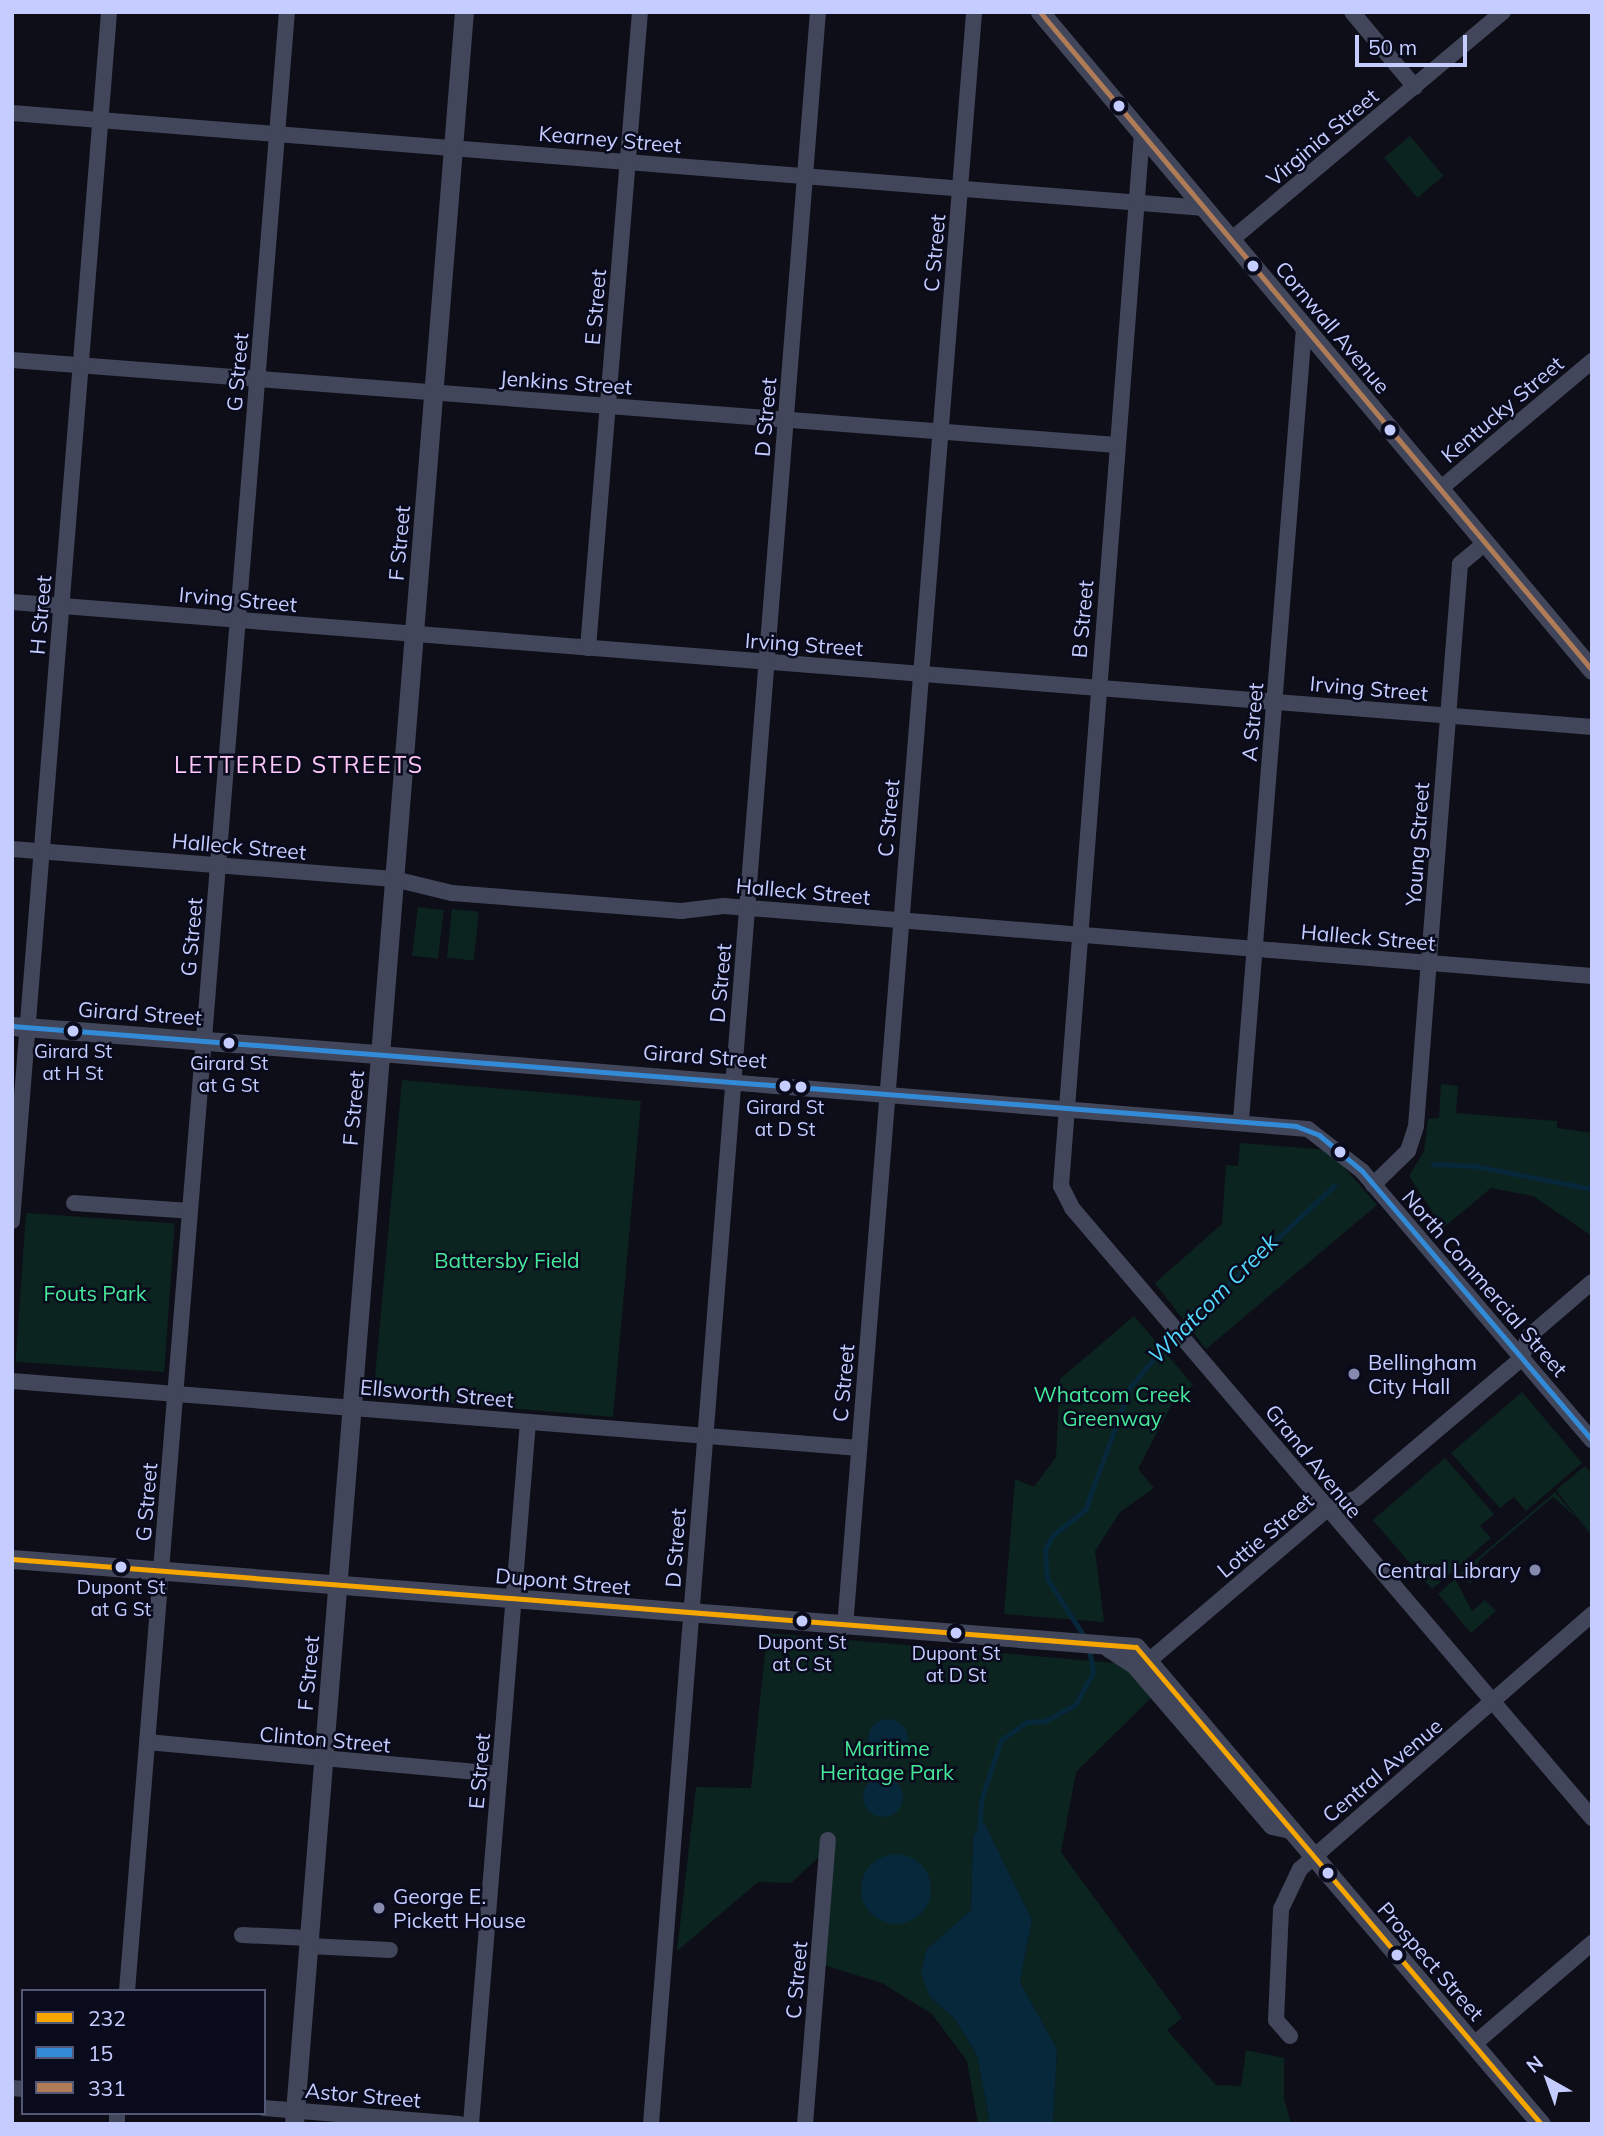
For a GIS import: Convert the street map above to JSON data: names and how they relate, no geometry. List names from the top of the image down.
{
  "streets": {
    "street": [
      "Virginia Street",
      "Kearney Street",
      "C Street",
      "E Street",
      "Cornwall Avenue",
      "G Street",
      "Jenkins Street",
      "Kentucky Street",
      "D Street",
      "F Street",
      "Irving Street",
      "H Street",
      "B Street",
      "A Street",
      "Young Street",
      "Halleck Street",
      "Girard Street",
      "North Commercial Street",
      "Ellsworth Street",
      "Grand Avenue",
      "Lottie Street",
      "Dupont Street",
      "Clinton Street",
      "Central Avenue",
      "Prospect Street",
      "Astor Street"
    ]
  },
  "crossings": [
    ["Virginia Street", "Cornwall Avenue"],
    ["Kearney Street", "C Street"],
    ["Kearney Street", "E Street"],
    ["Kearney Street", "Cornwall Avenue"],
    ["Kearney Street", "G Street"],
    ["Kearney Street", "D Street"],
    ["Kearney Street", "F Street"],
    ["Kearney Street", "H Street"],
    ["Kearney Street", "B Street"],
    ["C Street", "Jenkins Street"],
    ["C Street", "Irving Street"],
    ["C Street", "Halleck Street"],
    ["C Street", "Girard Street"],
    ["C Street", "Ellsworth Street"],
    ["C Street", "Dupont Street"],
    ["E Street", "Jenkins Street"],
    ["E Street", "Irving Street"],
    ["E Street", "Ellsworth Street"],
    ["E Street", "Dupont Street"],
    ["E Street", "Clinton Street"],
    ["Cornwall Avenue", "Kentucky Street"],
    ["Cornwall Avenue", "B Street"],
    ["Cornwall Avenue", "A Street"],
    ["Cornwall Avenue", "Young Street"],
    ["G Street", "Jenkins Street"],
    ["G Street", "Irving Street"],
    ["G Street", "Halleck Street"],
    ["G Street", "Girard Street"],
    ["G Street", "Ellsworth Street"],
    ["G Street", "Dupont Street"],
    ["G Street", "Clinton Street"],
    ["Jenkins Street", "D Street"],
    ["Jenkins Street", "F Street"],
    ["Jenkins Street", "H Street"],
    ["Jenkins Street", "B Street"],
    ["D Street", "Irving Street"],
    ["D Street", "Halleck Street"],
    ["D Street", "Girard Street"],
    ["D Street", "Ellsworth Street"],
    ["D Street", "Dupont Street"],
    ["F Street", "Irving Street"],
    ["F Street", "Halleck Street"],
    ["F Street", "Girard Street"],
    ["F Street", "Ellsworth Street"],
    ["F Street", "Dupont Street"],
    ["F Street", "Clinton Street"],
    ["F Street", "Astor Street"],
    ["Irving Street", "H Street"],
    ["Irving Street", "B Street"],
    ["Irving Street", "A Street"],
    ["Irving Street", "Young Street"],
    ["H Street", "Halleck Street"],
    ["H Street", "Girard Street"],
    ["B Street", "Halleck Street"],
    ["B Street", "Girard Street"],
    ["B Street", "Grand Avenue"],
    ["A Street", "Halleck Street"],
    ["A Street", "Girard Street"],
    ["Young Street", "Halleck Street"],
    ["Young Street", "Girard Street"],
    ["Young Street", "North Commercial Street"],
    ["Girard Street", "North Commercial Street"],
    ["Girard Street", "Grand Avenue"],
    ["North Commercial Street", "Lottie Street"],
    ["Grand Avenue", "Lottie Street"],
    ["Grand Avenue", "Central Avenue"],
    ["Lottie Street", "Dupont Street"],
    ["Lottie Street", "Prospect Street"],
    ["Dupont Street", "Prospect Street"],
    ["Central Avenue", "Prospect Street"]
  ],
  "districts": ["LETTERED STREETS"],
  "water": ["Whatcom Creek"],
  "parks": [
    "Battersby Field",
    "Fouts Park",
    "Whatcom Creek Greenway",
    "Maritime Heritage Park"
  ],
  "places": [
    "Girard St at H St",
    "Girard St at G St",
    "Girard St at D St",
    "Bellingham City Hall",
    "Dupont St at G St",
    "Central Library",
    "Dupont St at C St",
    "Dupont St at D St",
    "George E. Pickett House"
  ],
  "lines": ["transit line 331", "transit line 15", "transit line 232"],
  "legend": ["232", "15", "331"],
  "scale_bar": "50 m",
  "north": "top left"
}
